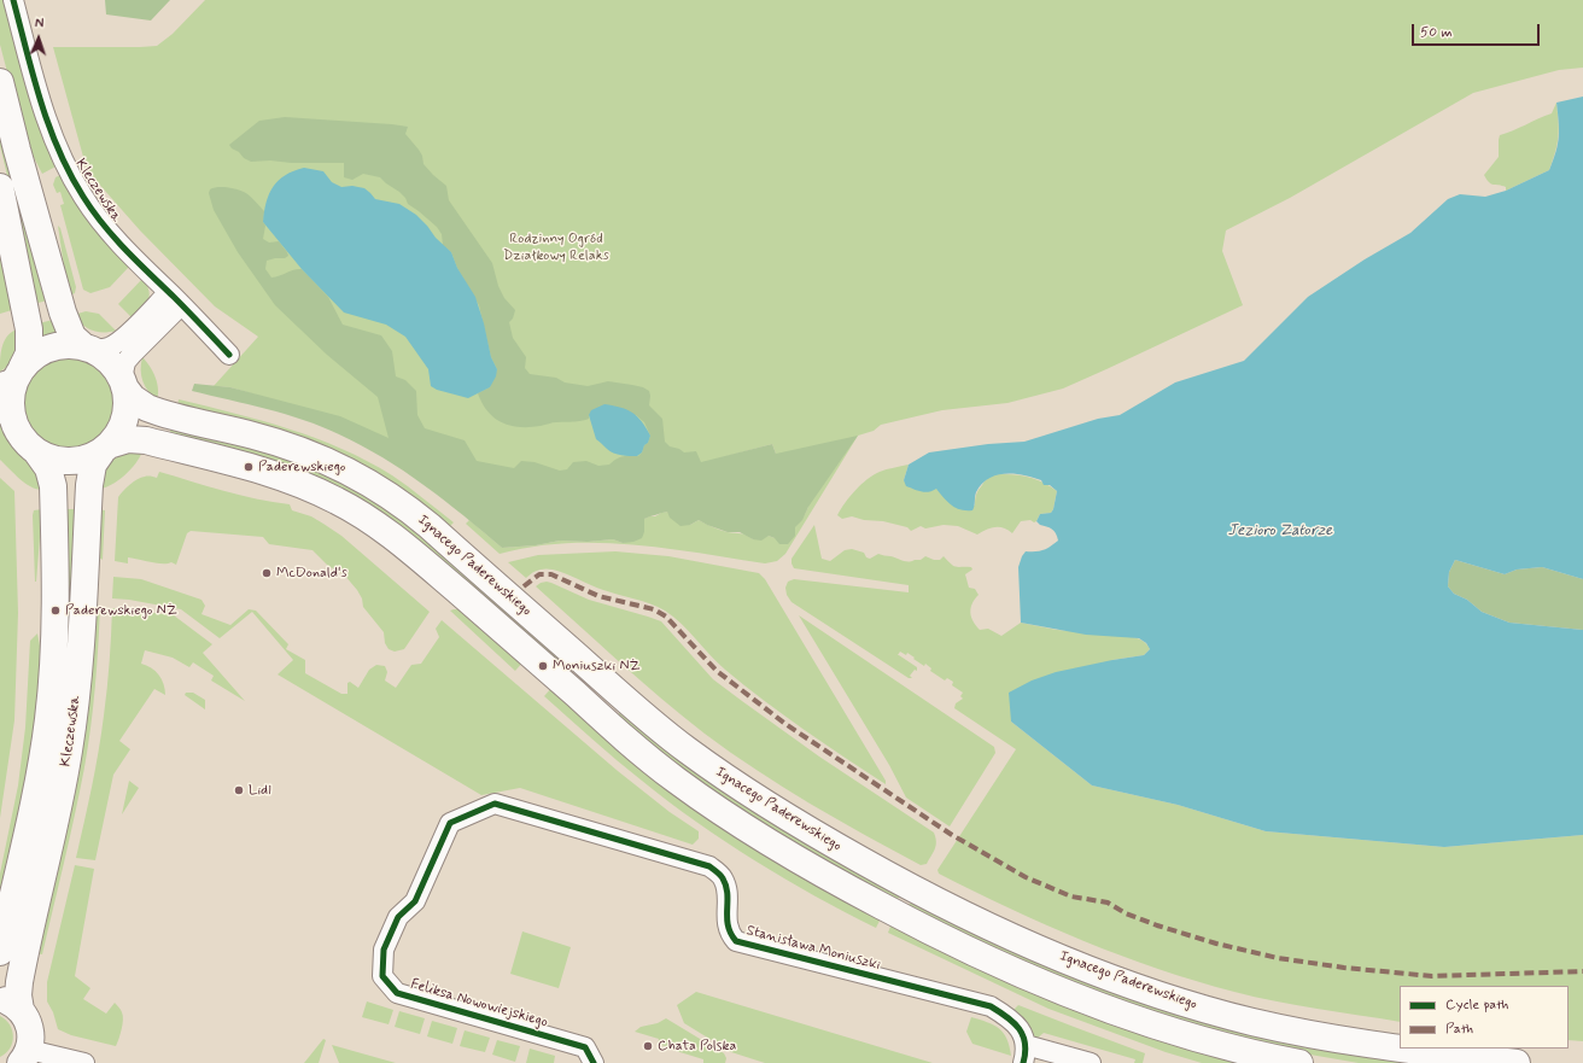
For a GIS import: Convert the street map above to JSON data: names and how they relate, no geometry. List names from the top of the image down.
{
  "streets": {
    "main road": ["Kleczewska", "Ignacego Paderewskiego"],
    "street": ["Stanisława Moniuszki", "Feliksa Nowowiejskiego"]
  },
  "crossings": [
    ["Kleczewska", "Ignacego Paderewskiego"],
    ["Stanisława Moniuszki", "Feliksa Nowowiejskiego"]
  ],
  "water": ["Jezioro Zatorze"],
  "parks": ["Rodzinny Ogród Działkowy Relaks"],
  "places": [
    "Paderewskiego",
    "McDonald's",
    "Paderewskiego NŻ",
    "Moniuszki NŻ",
    "Lidl",
    "Chata Polska"
  ],
  "legend": ["Cycle path", "Path"],
  "scale_bar": "50 m",
  "north": "top"
}
